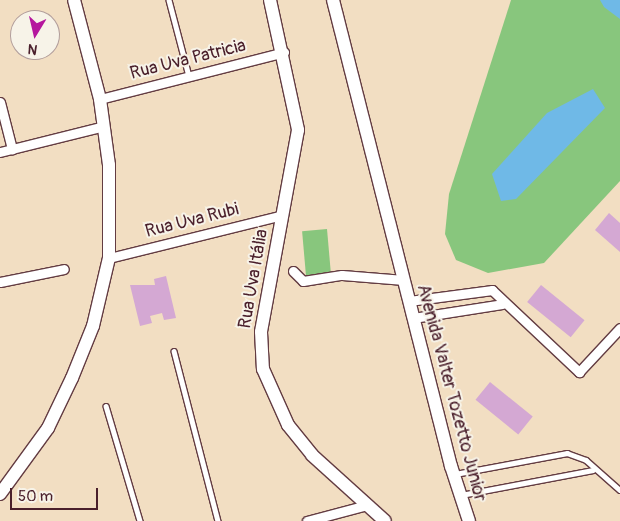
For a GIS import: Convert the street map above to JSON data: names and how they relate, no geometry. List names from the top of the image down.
{
  "streets": {
    "street": [
      "Rua Uva Patricia",
      "Rua Uva Rubi",
      "Rua Uva Itália",
      "Avenida Valter Tozetto Junior"
    ]
  },
  "crossings": [
    ["Rua Uva Patricia", "Rua Uva Itália"],
    ["Rua Uva Rubi", "Rua Uva Itália"]
  ],
  "scale_bar": "50 m",
  "north": "bottom"
}
